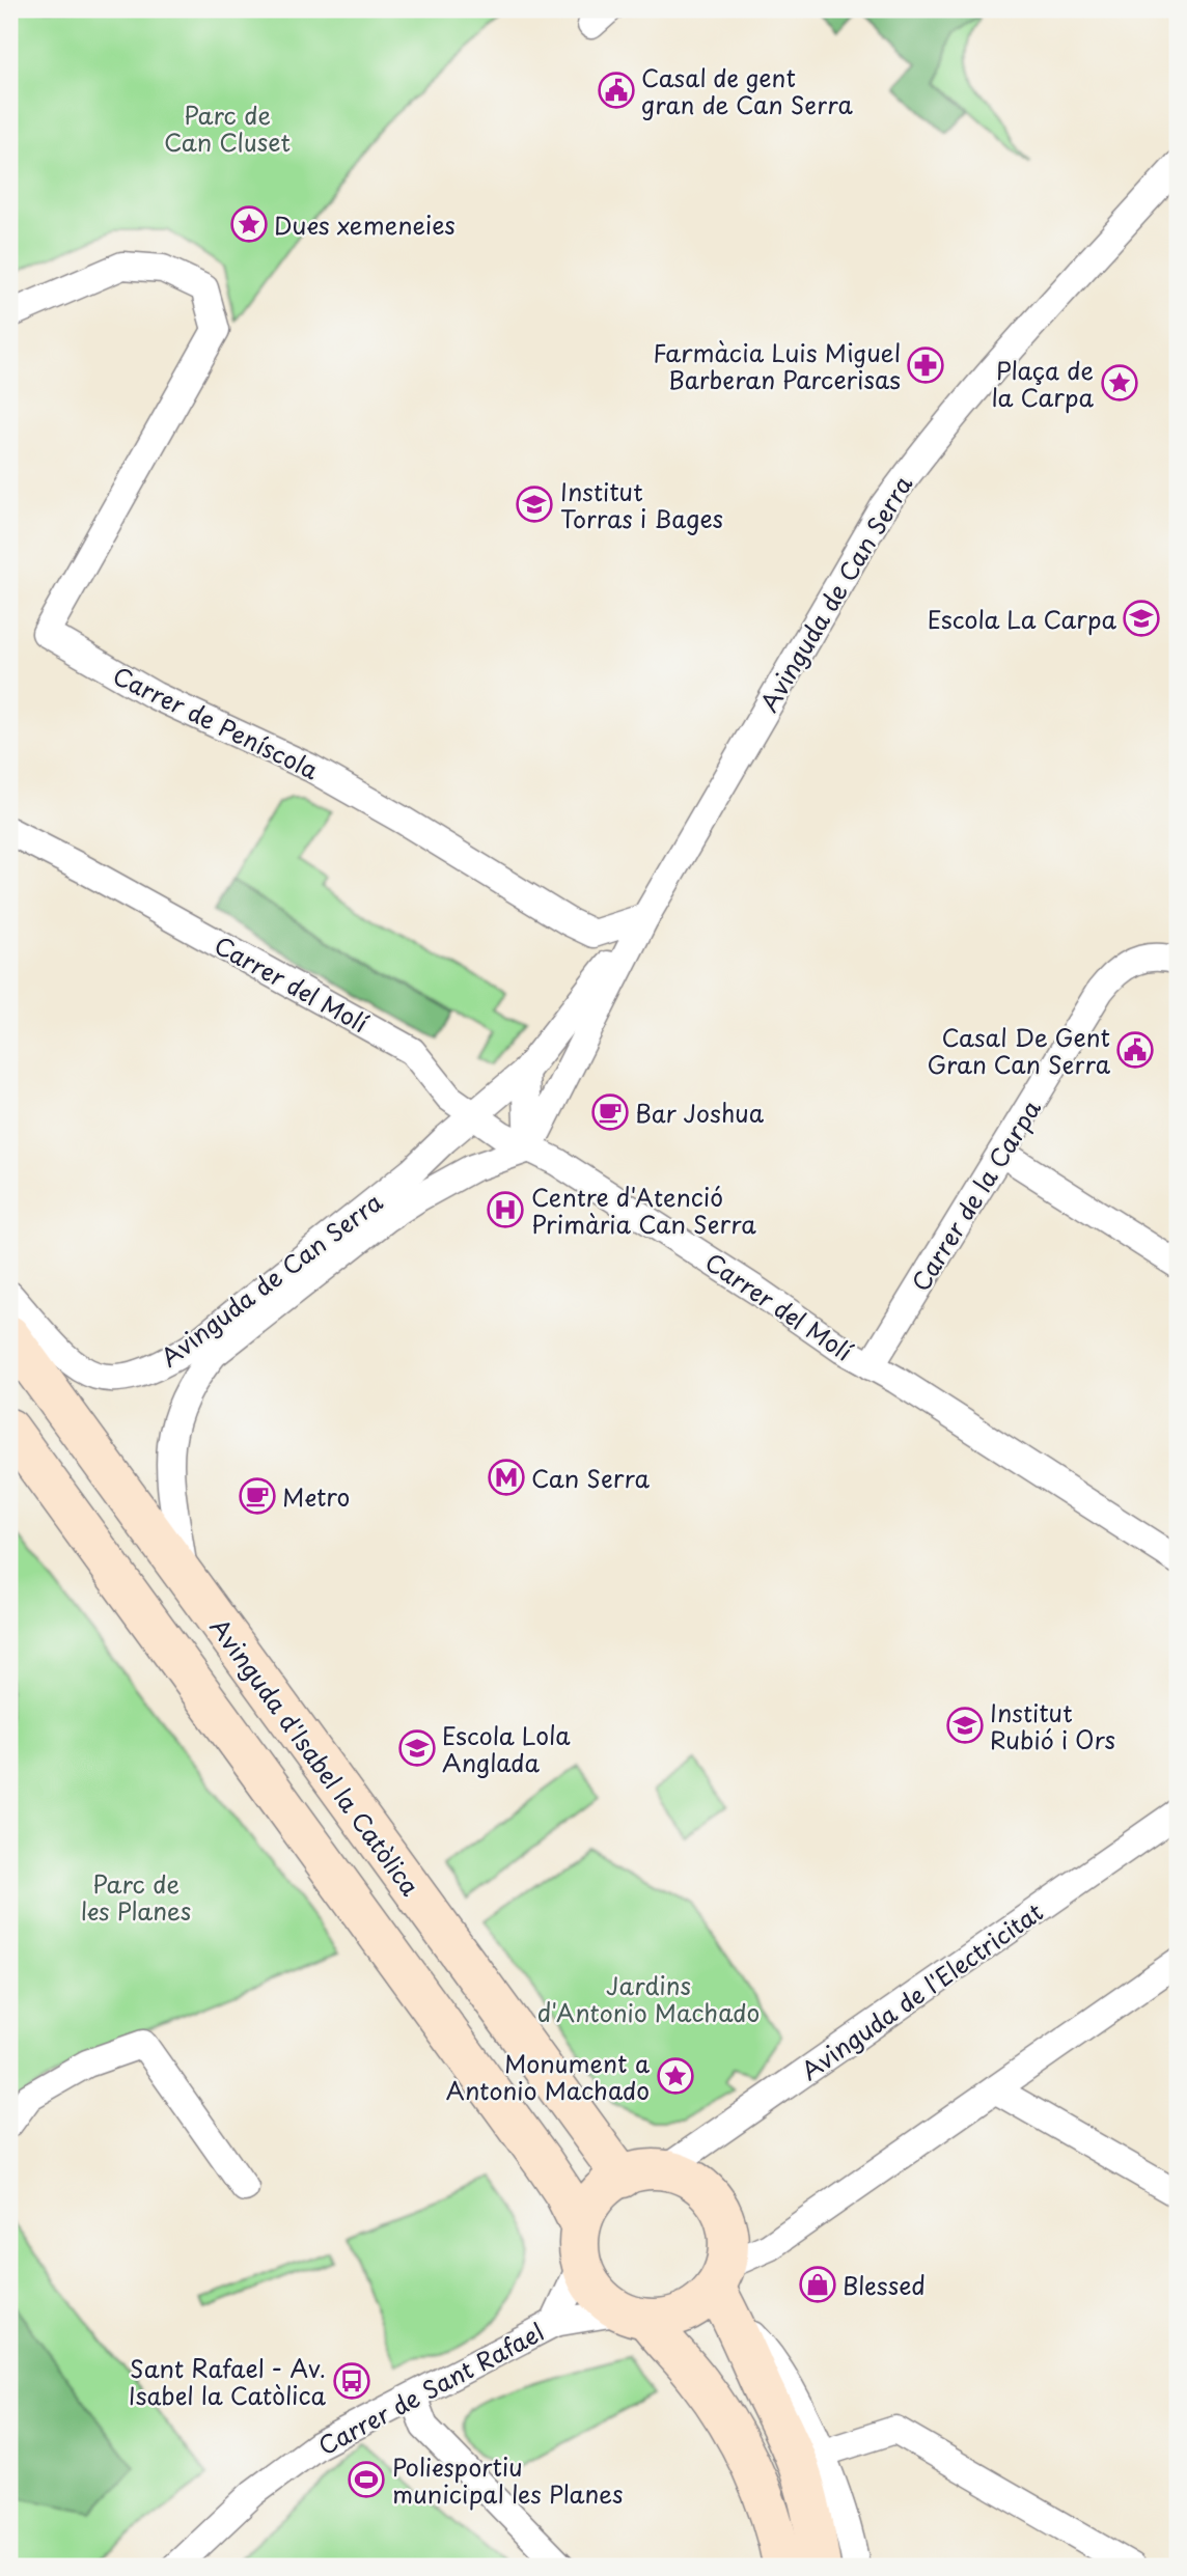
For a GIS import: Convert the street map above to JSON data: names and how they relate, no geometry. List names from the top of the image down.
{
  "streets": {
    "street": [
      "Avinguda de Can Serra",
      "Carrer de Peníscola",
      "Carrer del Molí",
      "Carrer de la Carpa",
      "Avinguda d'Isabel la Catòlica",
      "Avinguda de l'Electricitat",
      "Carrer de Sant Rafael"
    ]
  },
  "crossings": [
    ["Avinguda de Can Serra", "Carrer de Peníscola"],
    ["Avinguda de Can Serra", "Carrer del Molí"],
    ["Avinguda de Can Serra", "Avinguda d'Isabel la Catòlica"],
    ["Carrer del Molí", "Carrer de la Carpa"],
    ["Avinguda d'Isabel la Catòlica", "Avinguda de l'Electricitat"],
    ["Avinguda d'Isabel la Catòlica", "Carrer de Sant Rafael"],
    ["Avinguda de l'Electricitat", "Carrer de Sant Rafael"]
  ],
  "parks": ["Parc de Can Cluset", "Parc de les Planes", "Jardins d'Antonio Machado"],
  "places": {
    "public building": ["Casal de gent gran de Can Serra", "Casal De Gent Gran Can Serra"],
    "place": ["Dues xemeneies", "Plaça de la Carpa", "Monument a Antonio Machado"],
    "pharmacy": ["Farmàcia Luis Miguel Barberan Parcerisas"],
    "school or university": [
      "Institut Torras i Bages",
      "Escola La Carpa",
      "Institut Rubió i Ors",
      "Escola Lola Anglada"
    ],
    "cafe": ["Bar Joshua", "Metro"],
    "hospital": ["Centre d'Atenció Primària Can Serra"],
    "metro station": ["Can Serra"],
    "shop": ["Blessed"],
    "bus stop": ["Sant Rafael - Av. Isabel la Catòlica"],
    "sports": ["Poliesportiu municipal les Planes"]
  }
}
